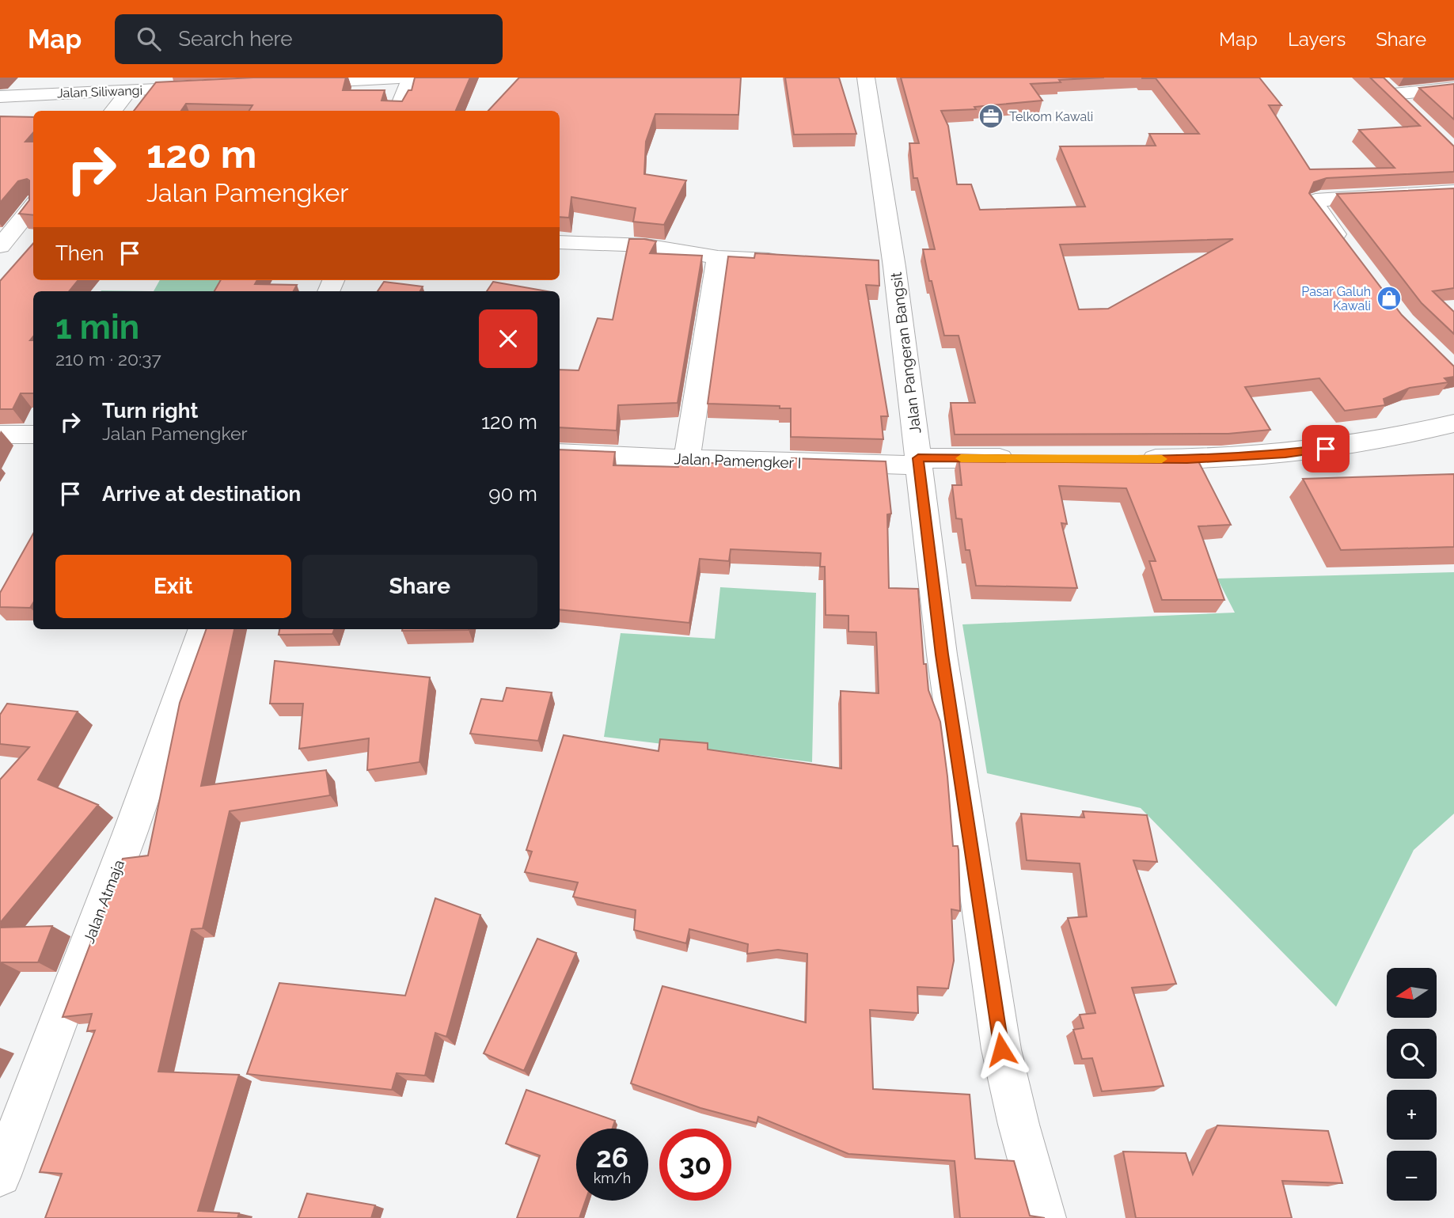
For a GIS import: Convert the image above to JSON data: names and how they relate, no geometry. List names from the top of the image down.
{
  "streets": {
    "main road": [
      "Jalan Siliwangi",
      "Jalan Pangeran Bangsit",
      "Jalan Pamengker I",
      "Jalan Atmaja"
    ]
  },
  "crossings": [
    ["Jalan Pangeran Bangsit", "Jalan Pamengker I"]
  ],
  "places": {
    "office": ["Telkom Kawali"],
    "shop": ["Pasar Galuh Kawali"]
  },
  "north": "left",
  "page": {
    "header": "Map",
    "search": "Search here",
    "nav": ["Map", "Layers", "Share"],
    "turn": ["120 m", "Jalan Pamengker"],
    "then": "Then",
    "heading": ["1 min", "210 m · 20:37"],
    "list": [
      {
        "name": "Turn right",
        "note": "Jalan Pamengker",
        "value": "120 m"
      },
      {
        "name": "Arrive at destination",
        "value": "90 m"
      }
    ],
    "buttons": ["Exit", "Share"],
    "map_buttons": ["+", "−"],
    "speed": "26 km/h",
    "limit": "30"
  }
}
